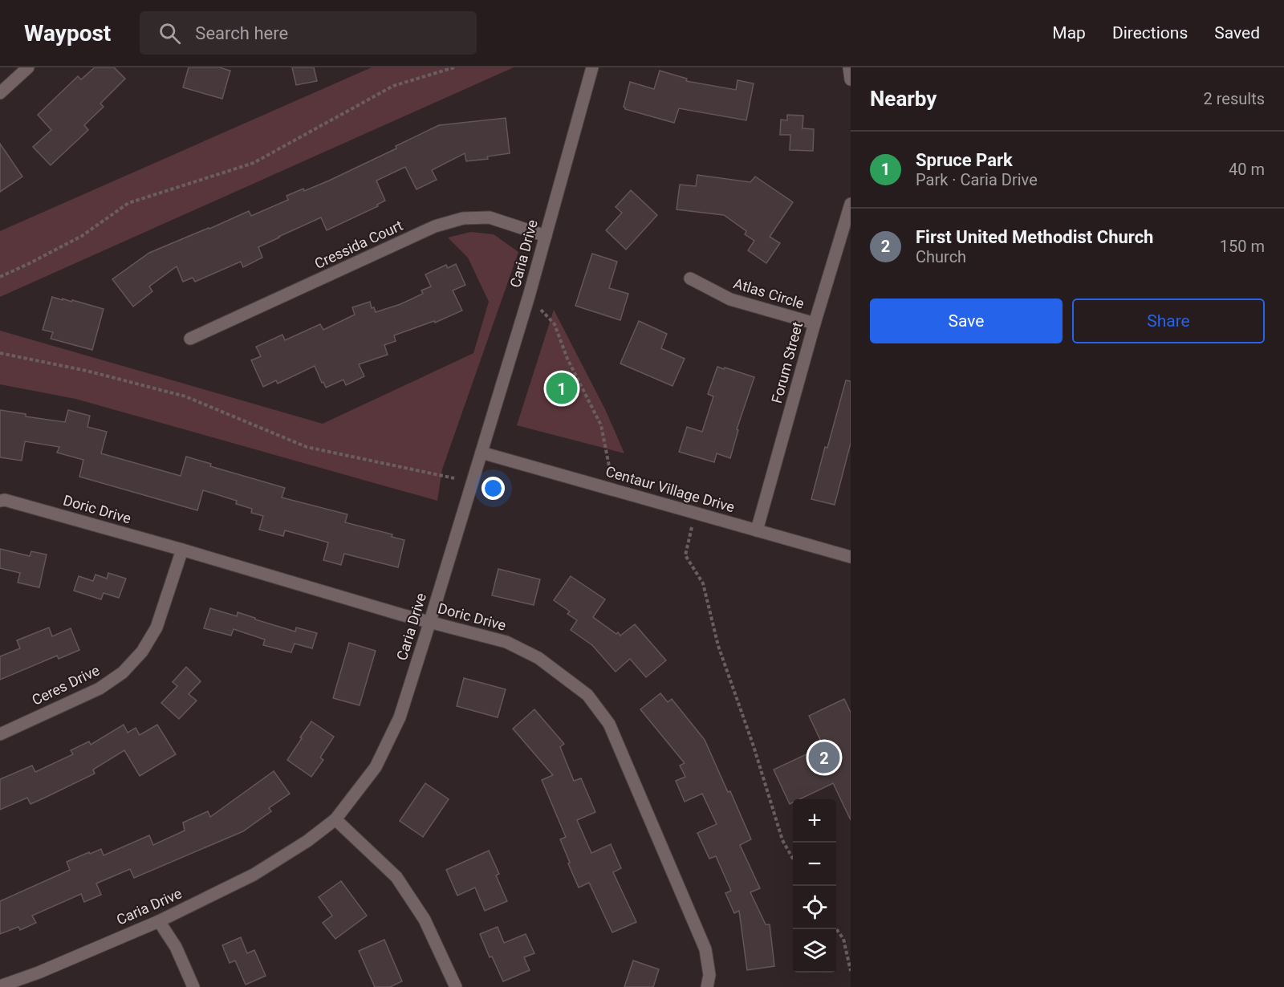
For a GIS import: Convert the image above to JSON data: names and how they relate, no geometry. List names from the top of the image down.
{
  "streets": {
    "street": [
      "Cressida Court",
      "Caria Drive",
      "Atlas Circle",
      "Forum Street",
      "Centaur Village Drive",
      "Doric Drive",
      "Ceres Drive"
    ]
  },
  "crossings": [
    ["Cressida Court", "Caria Drive"],
    ["Caria Drive", "Centaur Village Drive"],
    ["Caria Drive", "Doric Drive"],
    ["Atlas Circle", "Forum Street"],
    ["Forum Street", "Centaur Village Drive"],
    ["Doric Drive", "Ceres Drive"]
  ],
  "page": {
    "header": "Waypost",
    "search": "Search here",
    "nav": ["Map", "Directions", "Saved"],
    "heading": ["Nearby", "2 results"],
    "list": [
      {
        "mark": "1",
        "name": "Spruce Park",
        "note": "Park · Caria Drive",
        "value": "40 m"
      },
      {
        "mark": "2",
        "name": "First United Methodist Church",
        "note": "Church",
        "value": "150 m"
      }
    ],
    "buttons": ["Save", "Share"],
    "pins": ["1", "2"],
    "map_buttons": ["+", "−"]
  }
}
